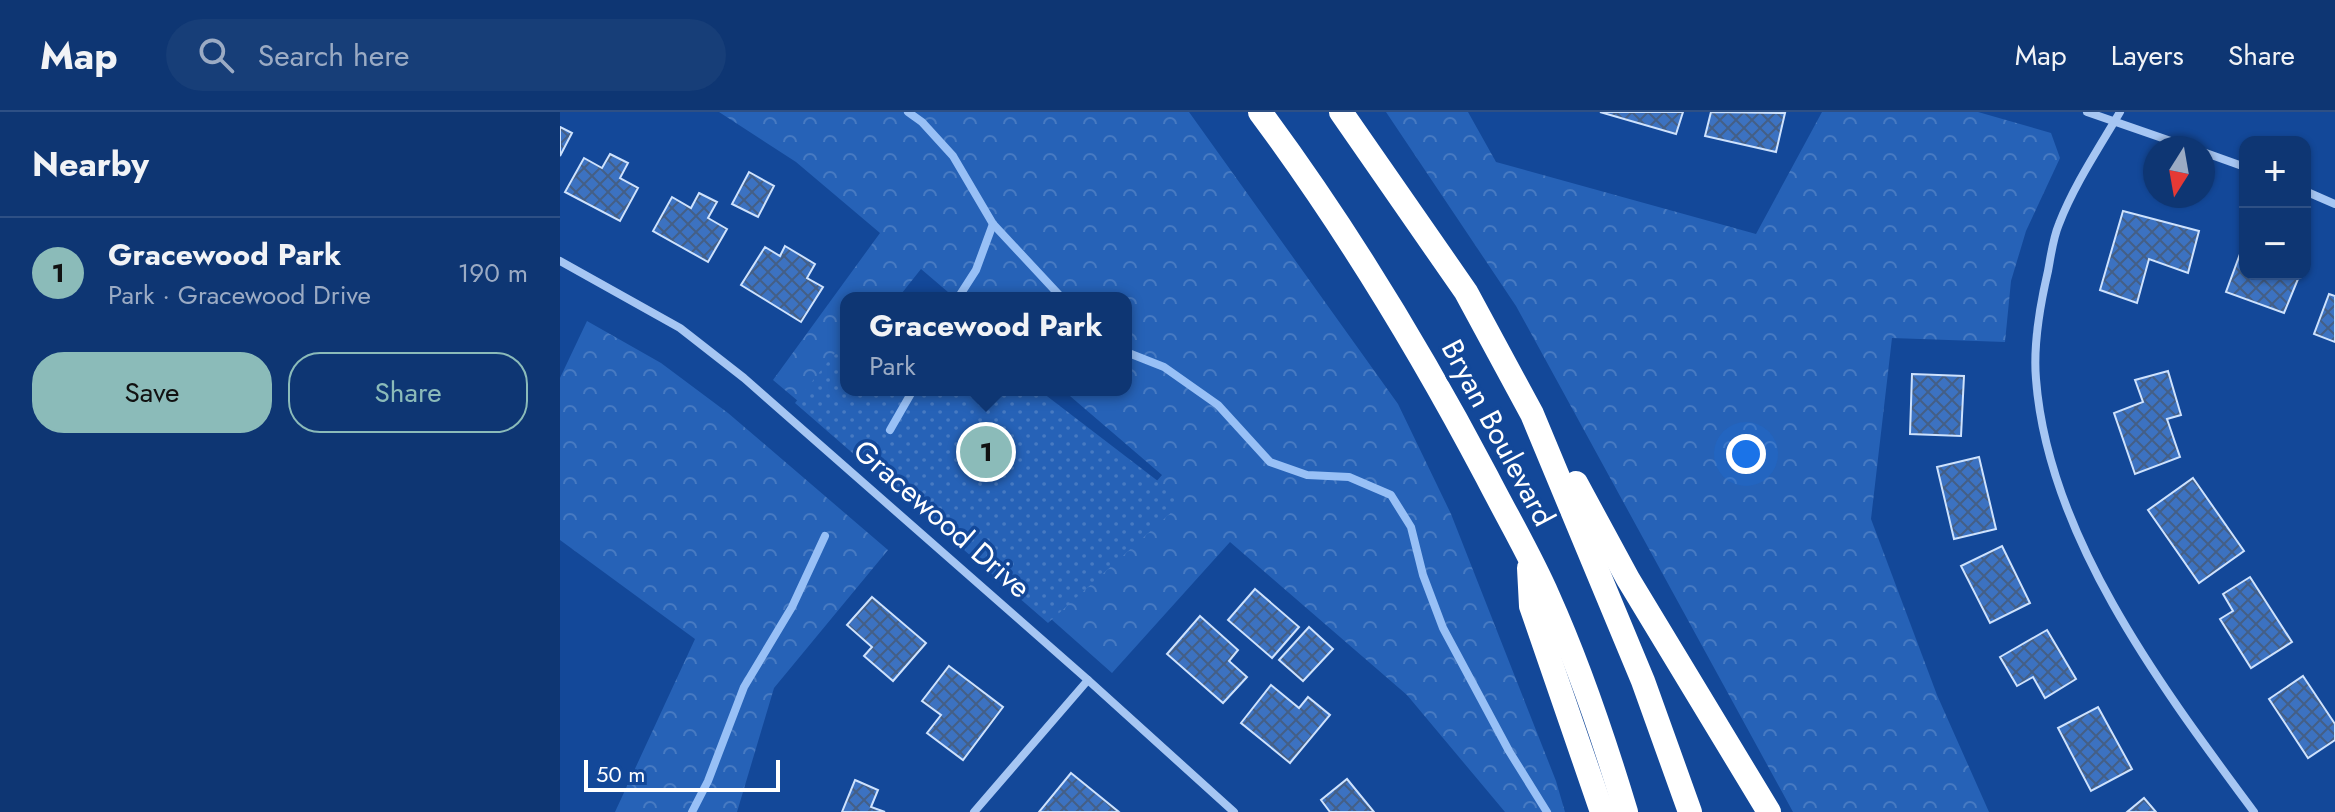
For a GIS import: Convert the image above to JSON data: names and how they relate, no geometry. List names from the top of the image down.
{
  "streets": {
    "highway": ["Bryan Boulevard"],
    "street": ["Gracewood Drive"]
  },
  "scale_bar": "50 m",
  "north": "bottom",
  "page": {
    "header": "Map",
    "search": "Search here",
    "nav": ["Map", "Layers", "Share"],
    "heading": "Nearby",
    "map_buttons": ["+", "−"],
    "list": [
      {
        "mark": "1",
        "name": "Gracewood Park",
        "note": "Park · Gracewood Drive",
        "value": "190 m"
      }
    ],
    "popup": ["Gracewood Park", "Park"],
    "buttons": ["Save", "Share"],
    "pins": "1",
    "scale": "50 m"
  }
}
